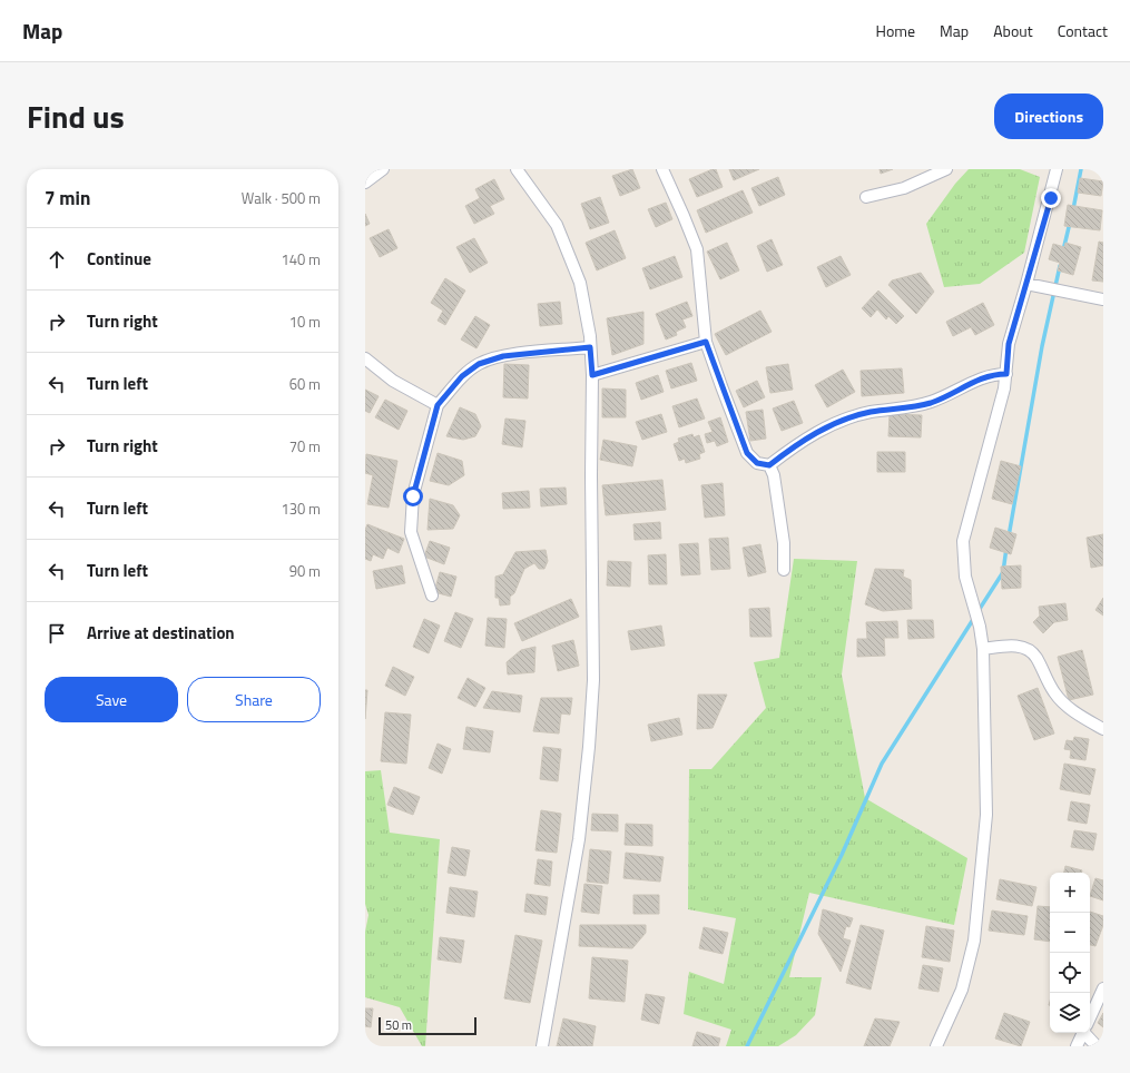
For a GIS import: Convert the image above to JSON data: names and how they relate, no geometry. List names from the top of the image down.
{
  "scale_bar": "50 m",
  "page": {
    "header": "Map",
    "nav": [
      "Home",
      "Map",
      "About",
      "Contact"
    ],
    "title": "Find us",
    "buttons": [
      "Directions",
      ["Save", "Share"]
    ],
    "heading": ["7 min", "Walk · 500 m"],
    "list": [
      ["Continue", "140 m"],
      ["Turn right", "10 m"],
      ["Turn left", "60 m"],
      ["Turn right", "70 m"],
      ["Turn left", "130 m"],
      ["Turn left", "90 m"],
      "Arrive at destination"
    ],
    "map_buttons": ["+", "−"],
    "scale": "50 m"
  }
}
